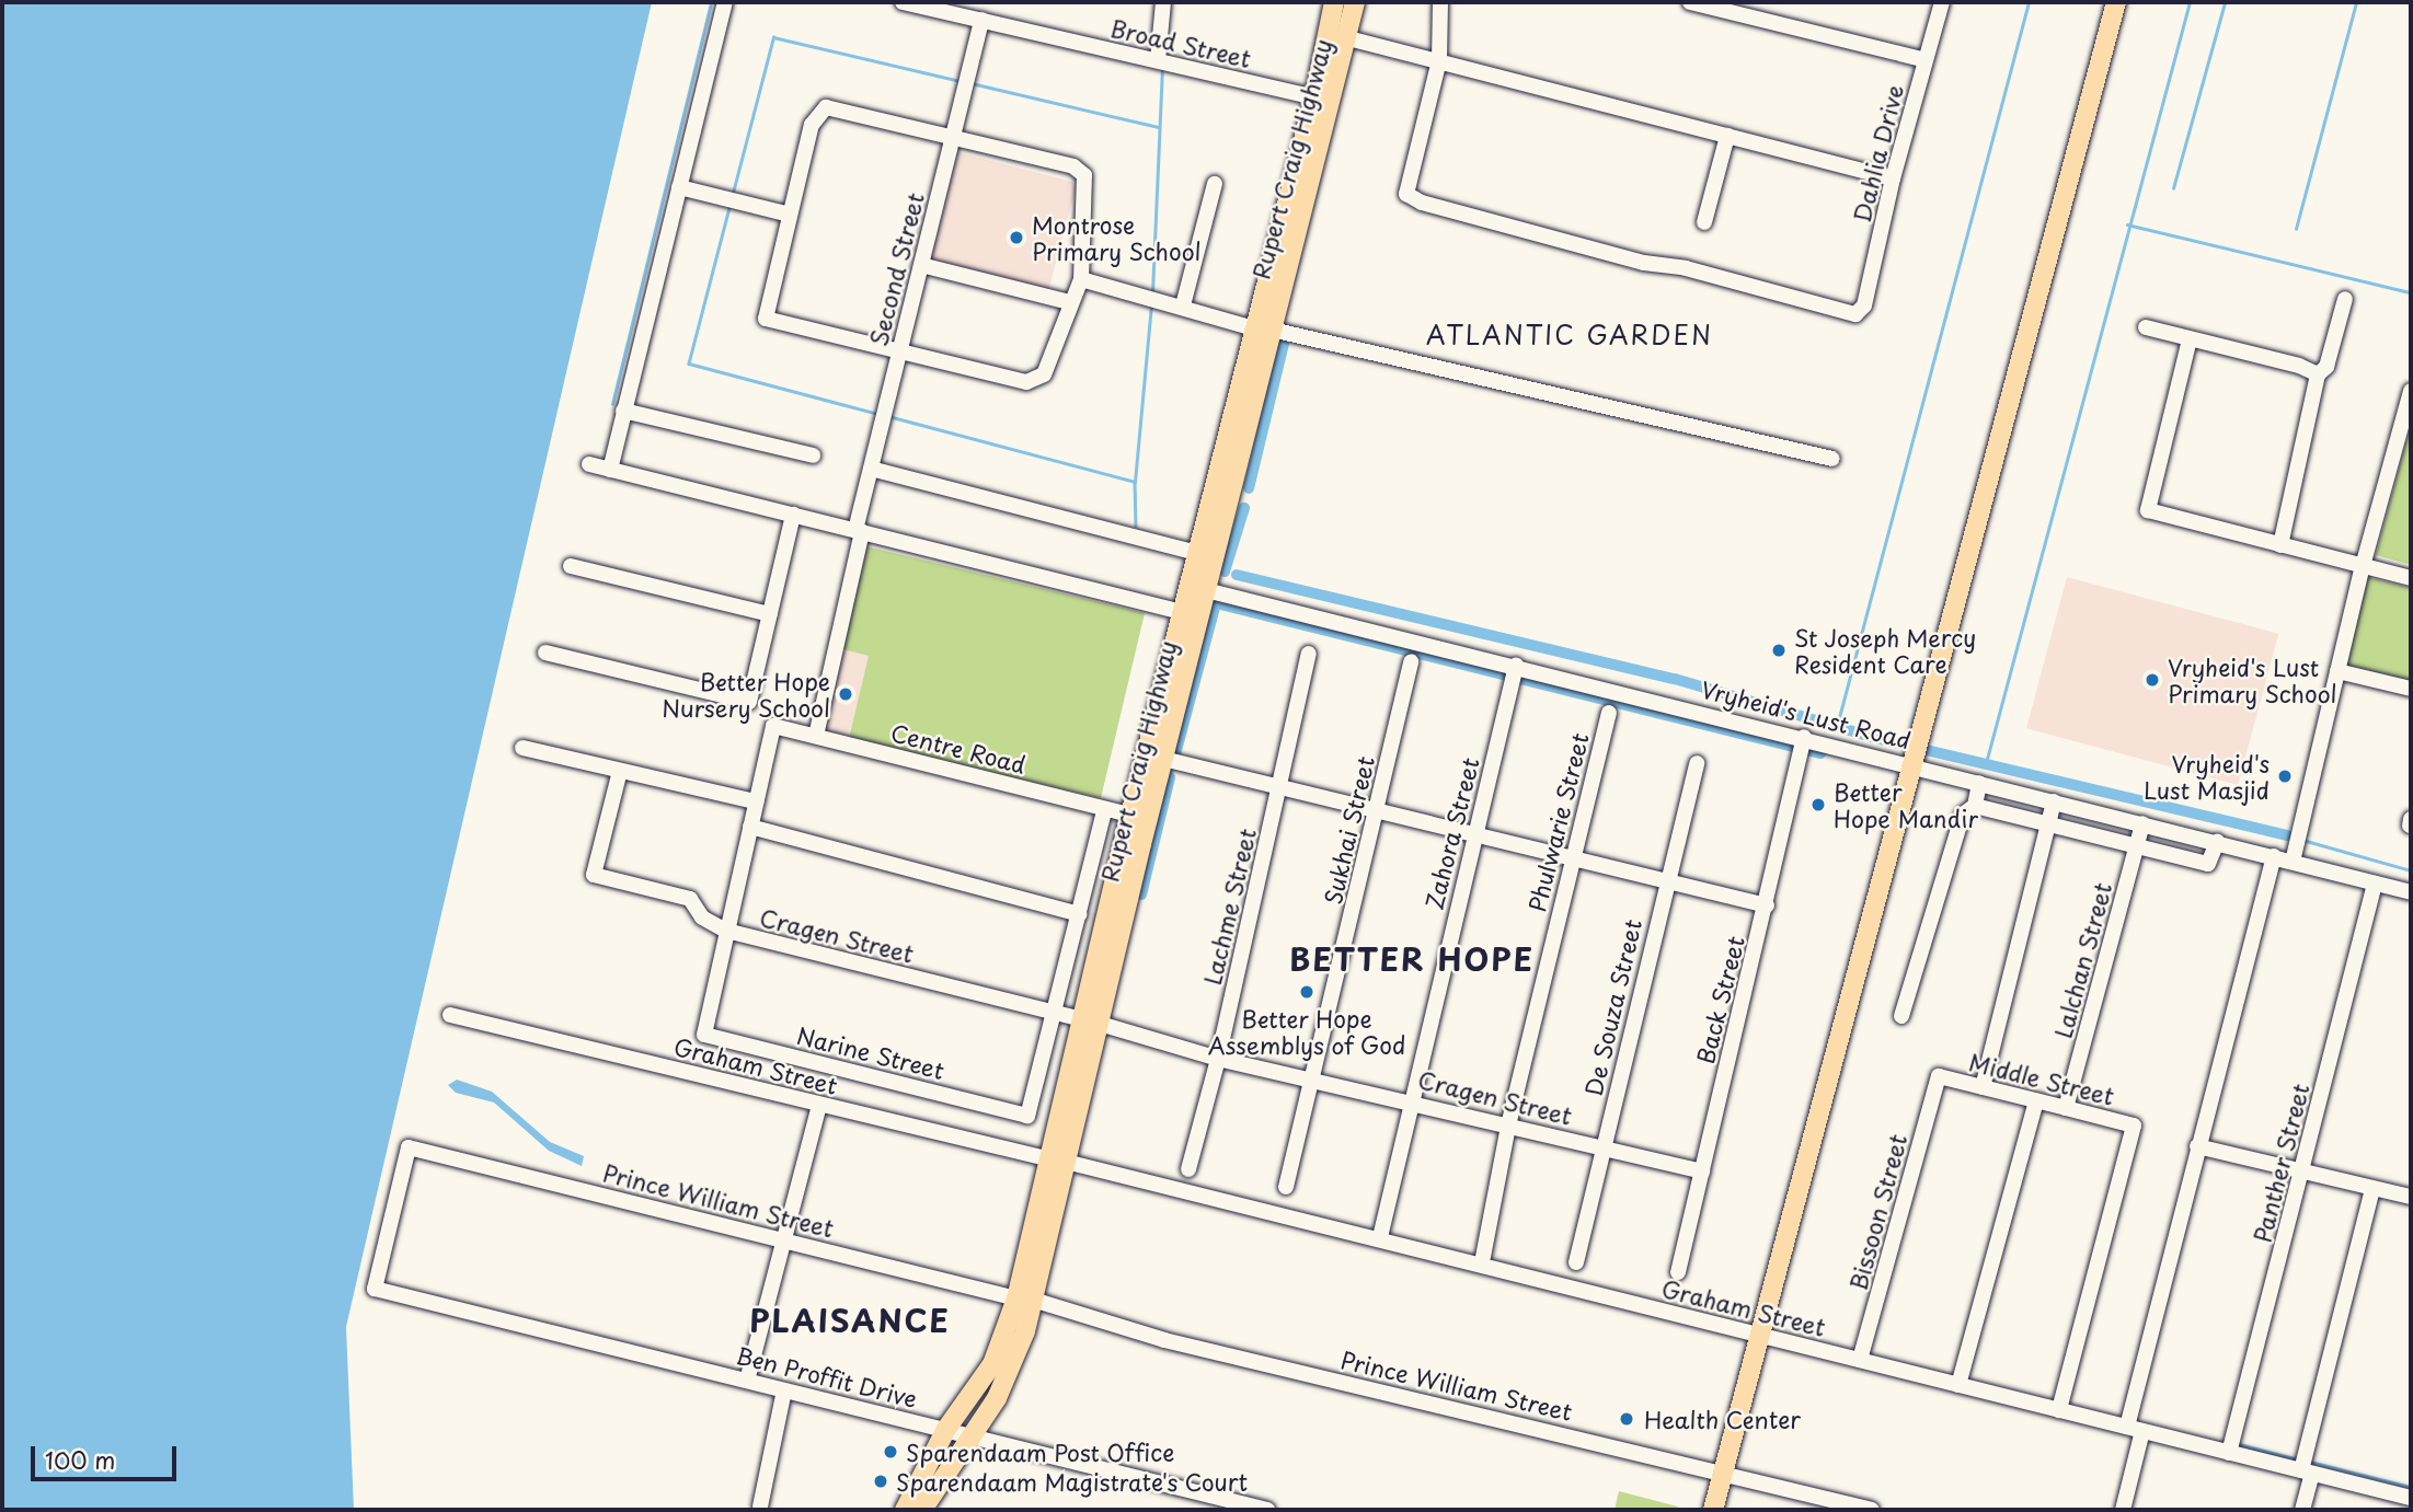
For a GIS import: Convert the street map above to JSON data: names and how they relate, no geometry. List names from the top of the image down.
{
  "streets": {
    "main road": ["Rupert Craig Highway"],
    "street": [
      "Broad Street",
      "Dahlia Drive",
      "Second Street",
      "Vryheid's Lust Road",
      "Centre Road",
      "Phulwarie Street",
      "Sukhai Street",
      "Zahora Street",
      "Lachme Street",
      "Cragen Street",
      "Lalchan Street",
      "Back Street",
      "De Souza Street",
      "Narine Street",
      "Graham Street",
      "Middle Street",
      "Panther Street",
      "Prince William Street",
      "Bissoon Street",
      "Ben Proffit Drive"
    ]
  },
  "crossings": [
    ["Broad Street", "Rupert Craig Highway"],
    ["Broad Street", "Second Street"],
    ["Rupert Craig Highway", "Vryheid's Lust Road"],
    ["Rupert Craig Highway", "Centre Road"],
    ["Rupert Craig Highway", "Cragen Street"],
    ["Rupert Craig Highway", "Graham Street"],
    ["Rupert Craig Highway", "Prince William Street"],
    ["Rupert Craig Highway", "Ben Proffit Drive"],
    ["Second Street", "Centre Road"],
    ["Vryheid's Lust Road", "Zahora Street"],
    ["Vryheid's Lust Road", "Lalchan Street"],
    ["Vryheid's Lust Road", "Back Street"],
    ["Vryheid's Lust Road", "Panther Street"],
    ["Phulwarie Street", "Cragen Street"],
    ["Sukhai Street", "Cragen Street"],
    ["Zahora Street", "Cragen Street"],
    ["Zahora Street", "Graham Street"],
    ["Lachme Street", "Cragen Street"],
    ["Cragen Street", "Back Street"],
    ["Cragen Street", "De Souza Street"],
    ["Cragen Street", "Narine Street"],
    ["Lalchan Street", "Middle Street"],
    ["Graham Street", "Middle Street"],
    ["Graham Street", "Panther Street"],
    ["Graham Street", "Bissoon Street"],
    ["Middle Street", "Bissoon Street"],
    ["Prince William Street", "Ben Proffit Drive"]
  ],
  "districts": ["ATLANTIC GARDEN", "BETTER HOPE", "PLAISANCE"],
  "places": [
    "Montrose Primary School",
    "St Joseph Mercy Resident Care",
    "Vryheid's Lust Primary School",
    "Better Hope Nursery School",
    "Vryheid's Lust Masjid",
    "Better Hope Mandir",
    "Better Hope Assemblys of God",
    "Health Center",
    "Sparendaam Post Office",
    "Sparendaam Magistrate's Court"
  ],
  "scale_bar": "100 m"
}
